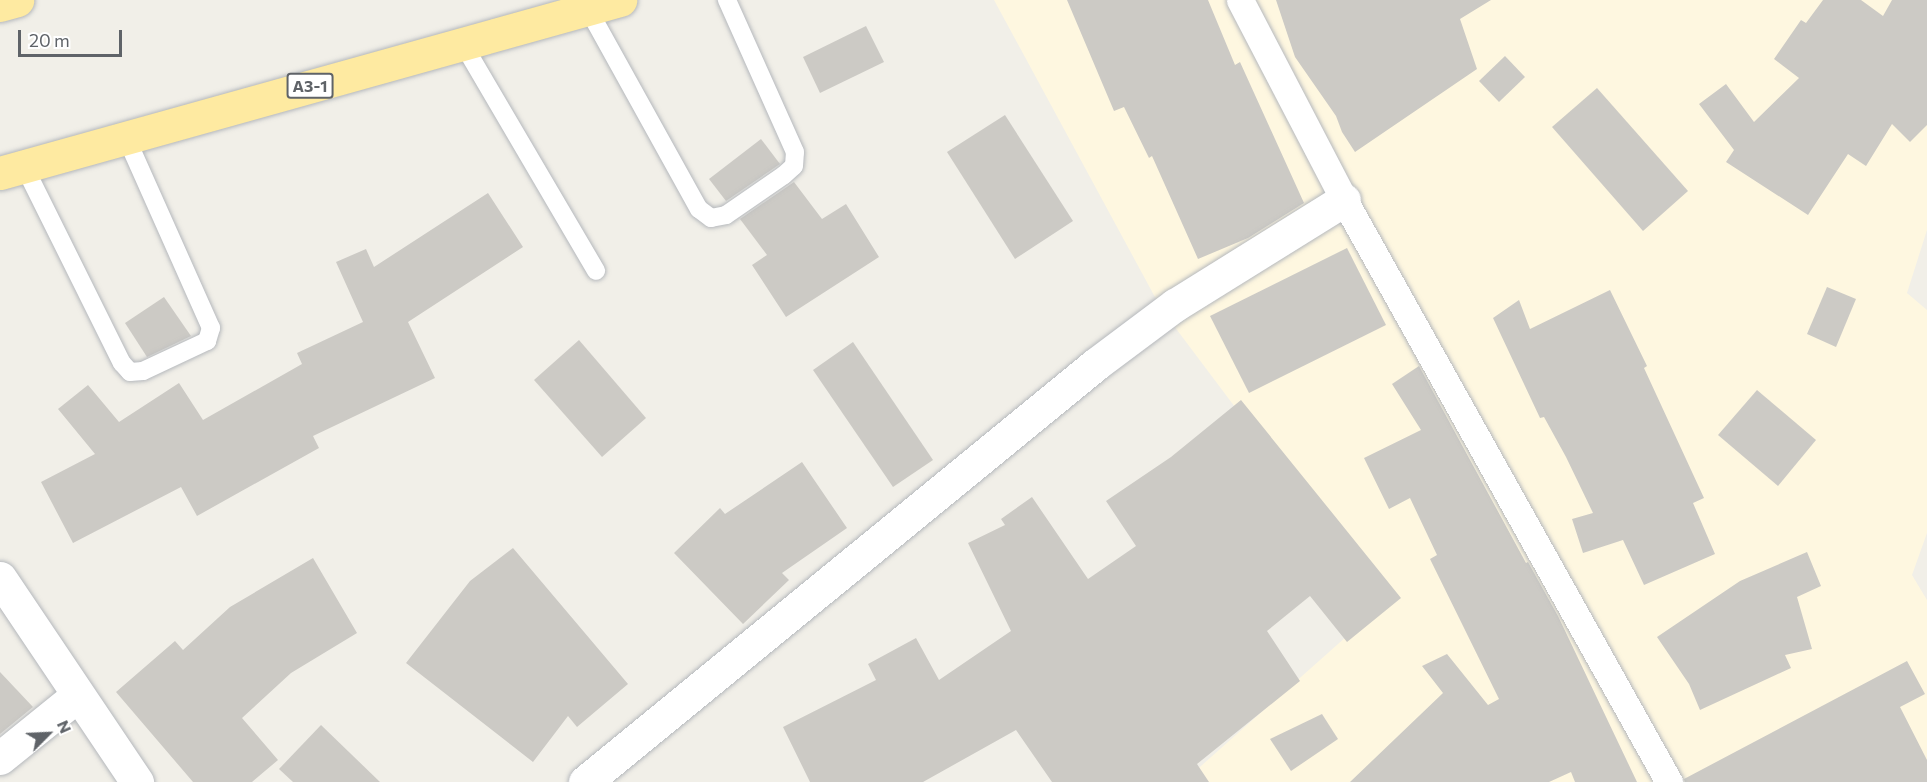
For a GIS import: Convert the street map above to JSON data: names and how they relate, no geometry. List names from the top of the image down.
{
  "streets": {
    "highway": ["A3-1"]
  },
  "scale_bar": "20 m",
  "north": "top right"
}
